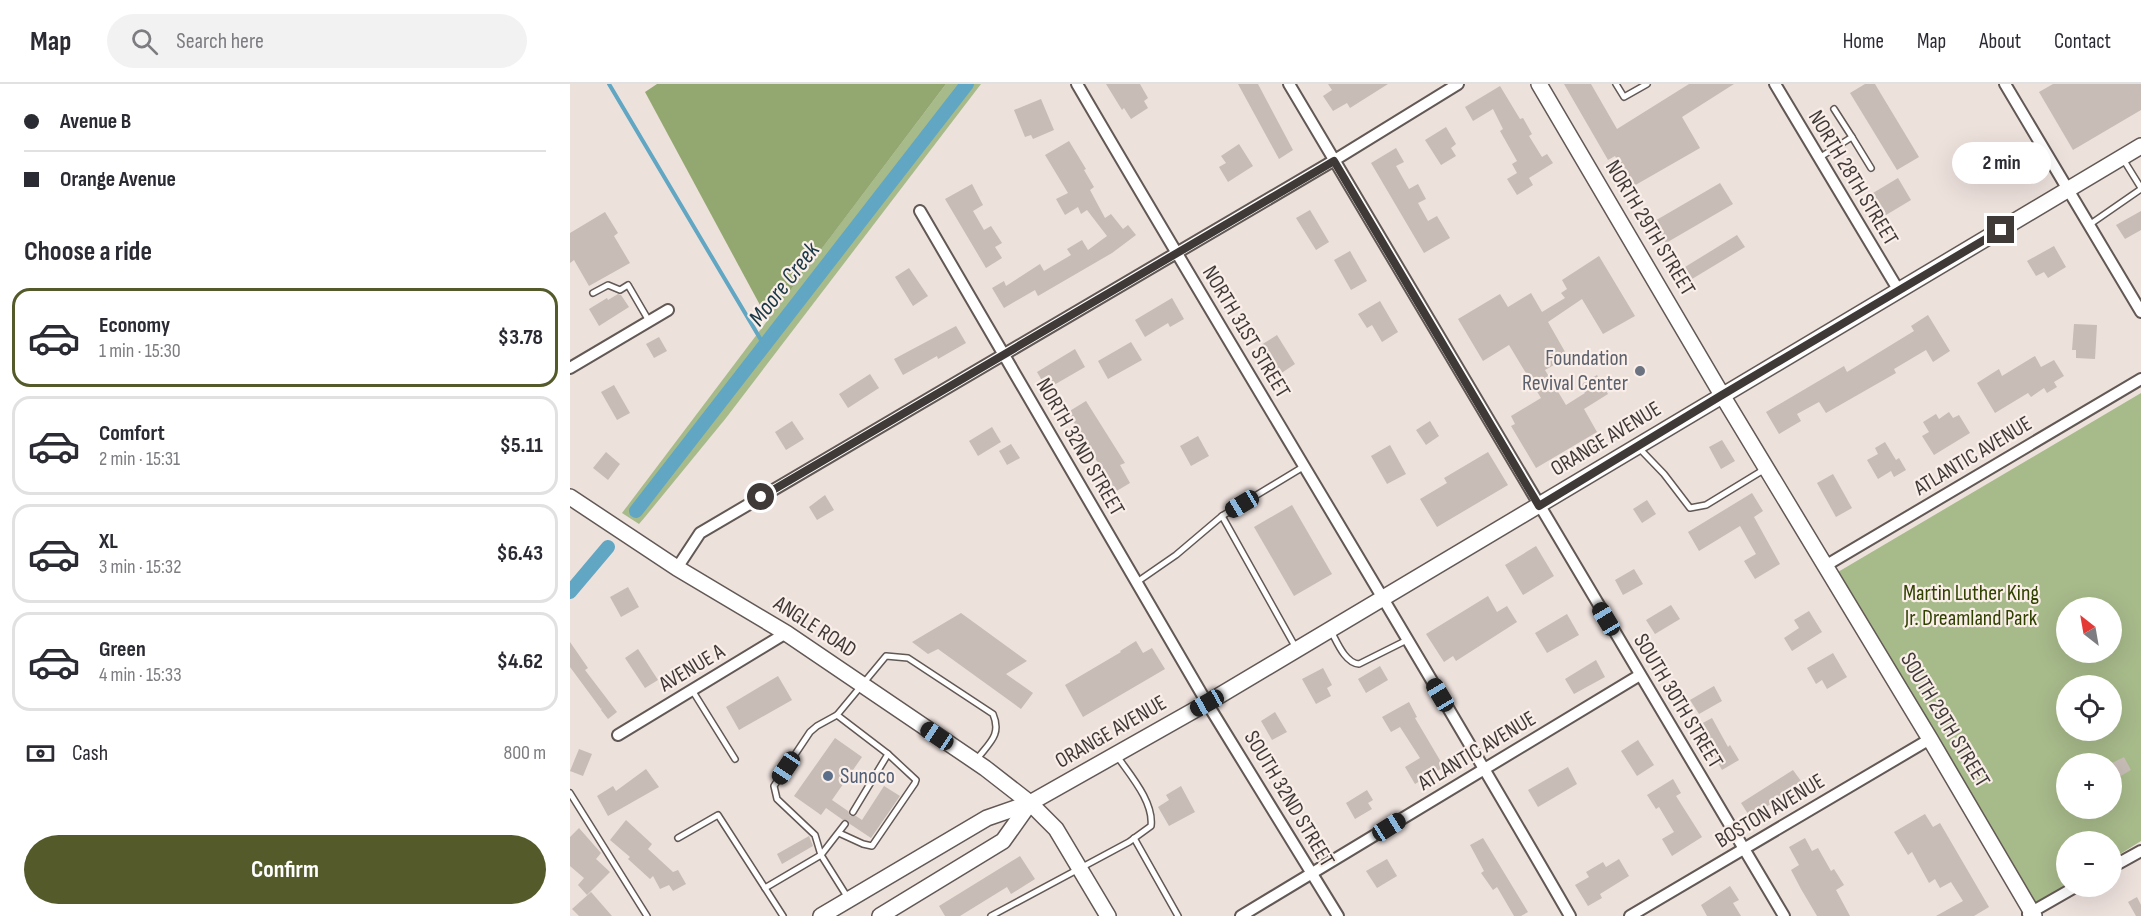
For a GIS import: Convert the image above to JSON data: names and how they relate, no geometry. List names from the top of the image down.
{
  "streets": {
    "main road": [
      "NORTH 29TH STREET",
      "ORANGE AVENUE",
      "ANGLE ROAD",
      "SOUTH 29TH STREET"
    ],
    "street": [
      "NORTH 28TH STREET",
      "NORTH 31ST STREET",
      "NORTH 32ND STREET",
      "ATLANTIC AVENUE",
      "AVENUE A",
      "SOUTH 30TH STREET",
      "SOUTH 32ND STREET",
      "BOSTON AVENUE"
    ]
  },
  "crossings": [
    ["NORTH 28TH STREET", "ORANGE AVENUE"],
    ["NORTH 29TH STREET", "ORANGE AVENUE"],
    ["NORTH 29TH STREET", "SOUTH 29TH STREET"],
    ["NORTH 31ST STREET", "ORANGE AVENUE"],
    ["NORTH 31ST STREET", "ATLANTIC AVENUE"],
    ["ORANGE AVENUE", "NORTH 32ND STREET"],
    ["ORANGE AVENUE", "ANGLE ROAD"],
    ["ORANGE AVENUE", "SOUTH 30TH STREET"],
    ["ORANGE AVENUE", "SOUTH 29TH STREET"],
    ["ORANGE AVENUE", "SOUTH 32ND STREET"],
    ["NORTH 32ND STREET", "SOUTH 32ND STREET"],
    ["ATLANTIC AVENUE", "SOUTH 30TH STREET"],
    ["ATLANTIC AVENUE", "SOUTH 29TH STREET"],
    ["ATLANTIC AVENUE", "SOUTH 32ND STREET"],
    ["ANGLE ROAD", "AVENUE A"],
    ["SOUTH 30TH STREET", "BOSTON AVENUE"],
    ["SOUTH 29TH STREET", "BOSTON AVENUE"]
  ],
  "water": ["Moore Creek"],
  "parks": ["Martin Luther King Jr. Dreamland Park"],
  "places": ["Foundation Revival Center", "Sunoco"],
  "north": "top left",
  "page": {
    "header": "Map",
    "search": "Search here",
    "nav": [
      "Home",
      "Map",
      "About",
      "Contact"
    ],
    "banner": ["Avenue B", "Orange Avenue"],
    "bubble": "2 min",
    "heading": "Choose a ride",
    "list": [
      {
        "name": "Economy",
        "note": "1 min · 15:30",
        "value": "$3.78"
      },
      {
        "name": "Comfort",
        "note": "2 min · 15:31",
        "value": "$5.11"
      },
      {
        "name": "XL",
        "note": "3 min · 15:32",
        "value": "$6.43"
      },
      {
        "name": "Green",
        "note": "4 min · 15:33",
        "value": "$4.62"
      }
    ],
    "map_buttons": ["+", "−"],
    "pay": ["Cash", "800 m"],
    "buttons": "Confirm"
  }
}
